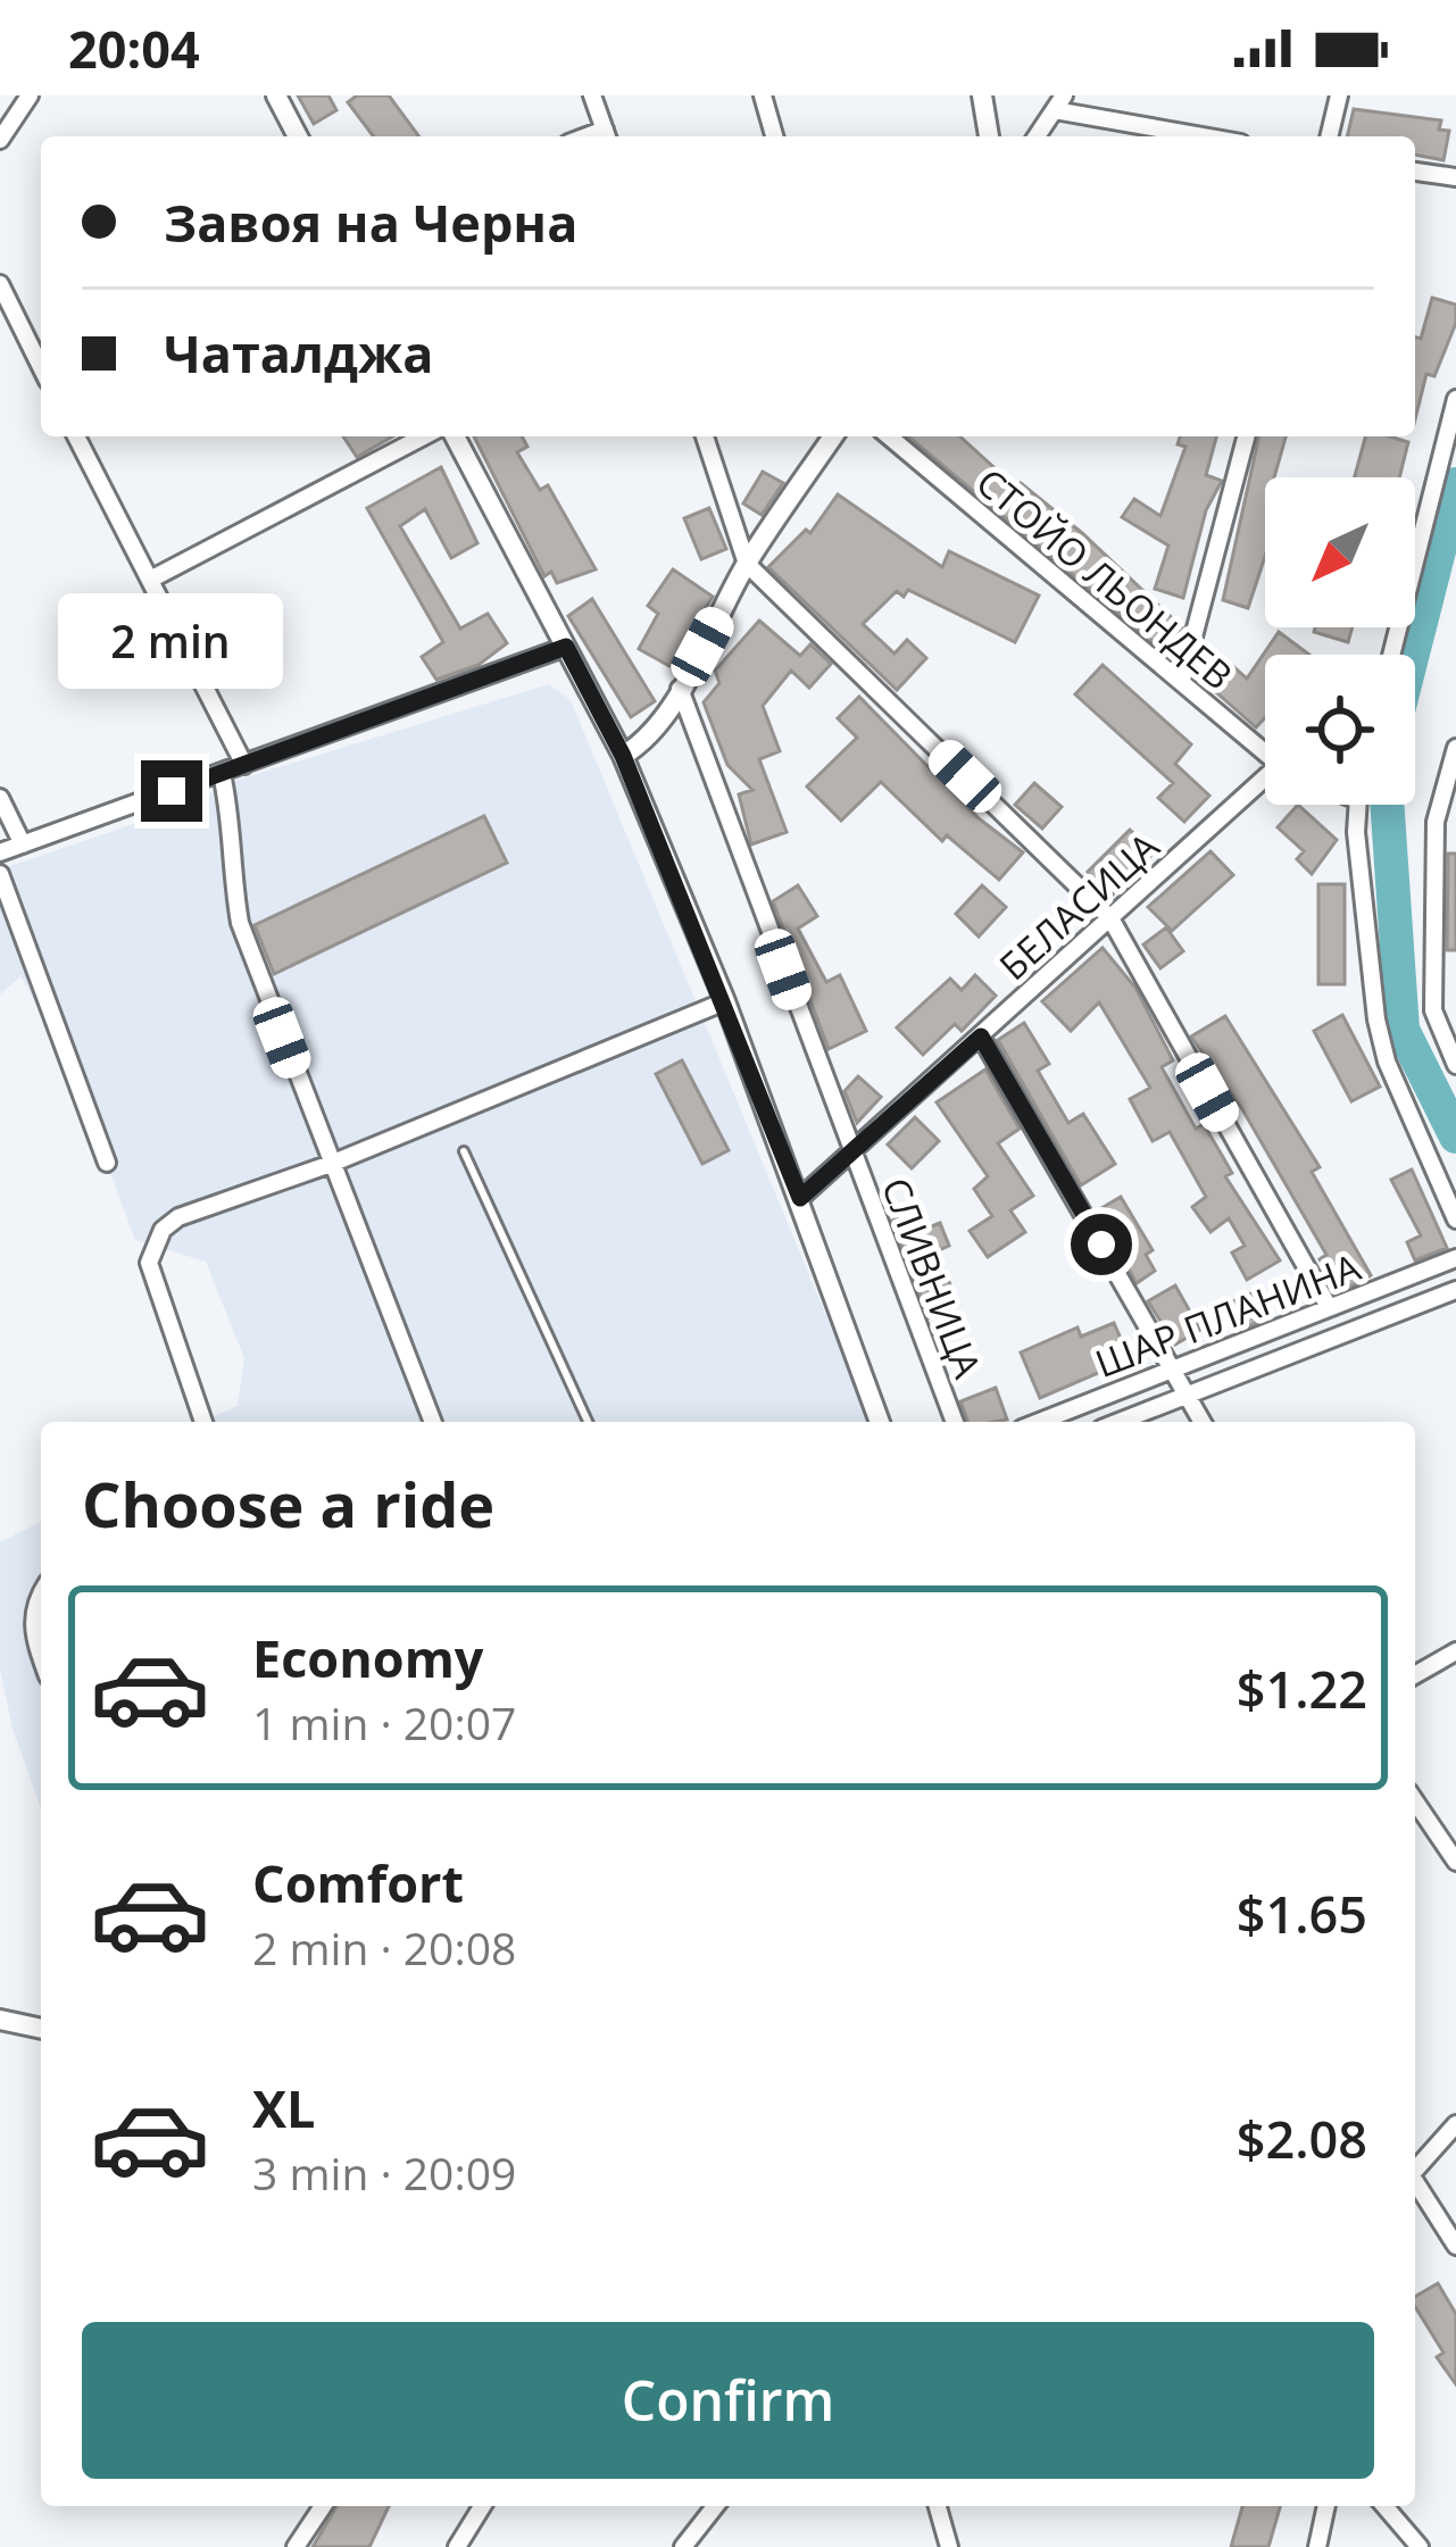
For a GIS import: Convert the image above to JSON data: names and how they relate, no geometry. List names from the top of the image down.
{
  "streets": {
    "street": [
      "СТОЙО ЛЬОНДЕВ",
      "БЕЛАСИЦА",
      "СЛИВНИЦА",
      "ШАР ПЛАНИНА"
    ]
  },
  "crossings": [
    ["БЕЛАСИЦА", "СЛИВНИЦА"]
  ],
  "north": "bottom left",
  "page": {
    "status": "20:04",
    "banner": ["Завоя на Черна", "Чаталджа"],
    "bubble": "2 min",
    "heading": "Choose a ride",
    "list": [
      {
        "name": "Economy",
        "note": "1 min · 20:07",
        "value": "$1.22"
      },
      {
        "name": "Comfort",
        "note": "2 min · 20:08",
        "value": "$1.65"
      },
      {
        "name": "XL",
        "note": "3 min · 20:09",
        "value": "$2.08"
      }
    ],
    "buttons": "Confirm"
  }
}
